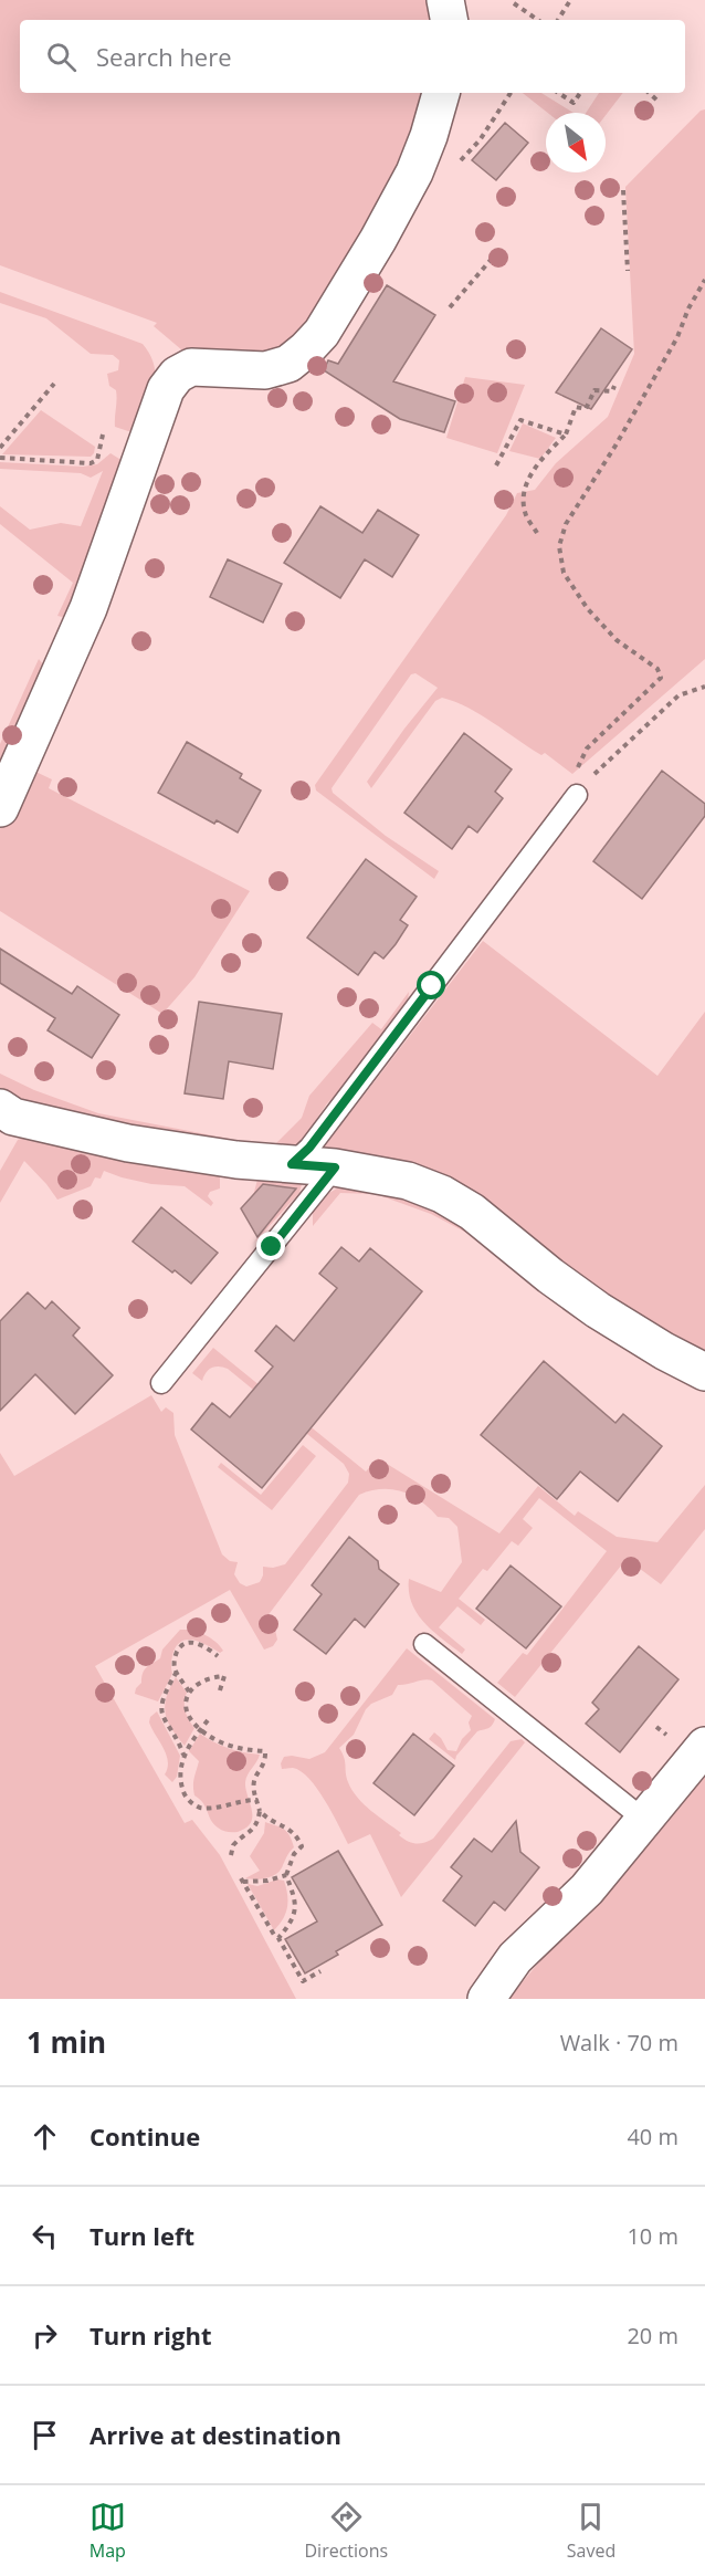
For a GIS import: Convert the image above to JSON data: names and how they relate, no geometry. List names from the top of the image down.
{
  "north": "bottom right",
  "page": {
    "search": "Search here",
    "heading": ["1 min", "Walk · 70 m"],
    "list": [
      ["Continue", "40 m"],
      ["Turn left", "10 m"],
      ["Turn right", "20 m"],
      "Arrive at destination"
    ],
    "nav": ["Map", "Directions", "Saved"]
  }
}
